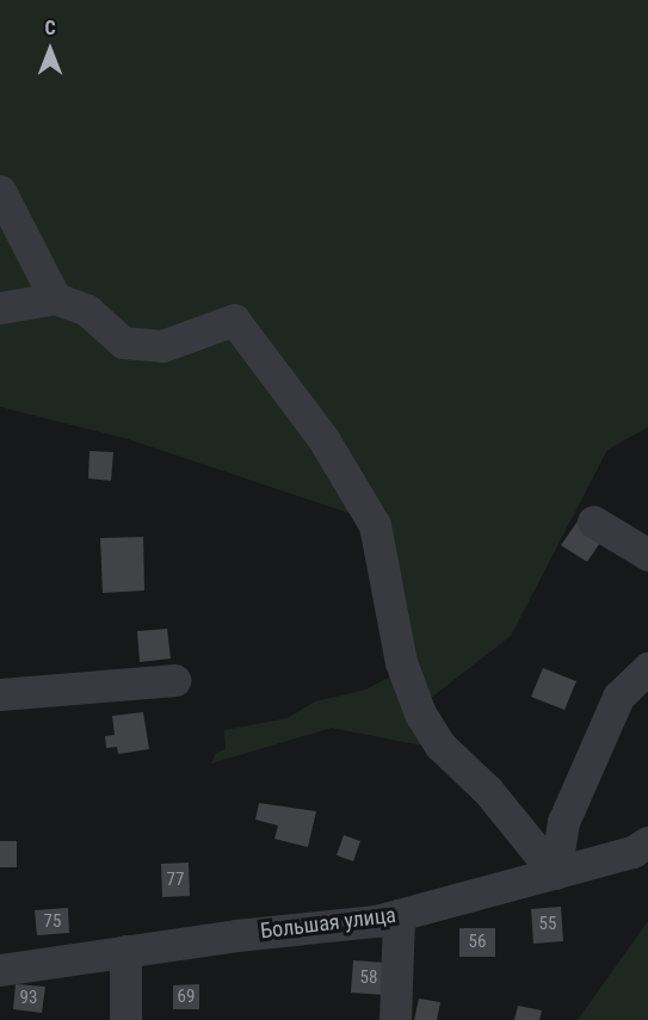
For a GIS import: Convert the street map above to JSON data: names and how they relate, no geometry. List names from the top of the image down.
{
  "streets": {
    "street": ["Большая улица"]
  },
  "house_numbers": [
    "77",
    "75",
    "55",
    "56",
    "58",
    "69",
    "93"
  ],
  "north": "top"
}
